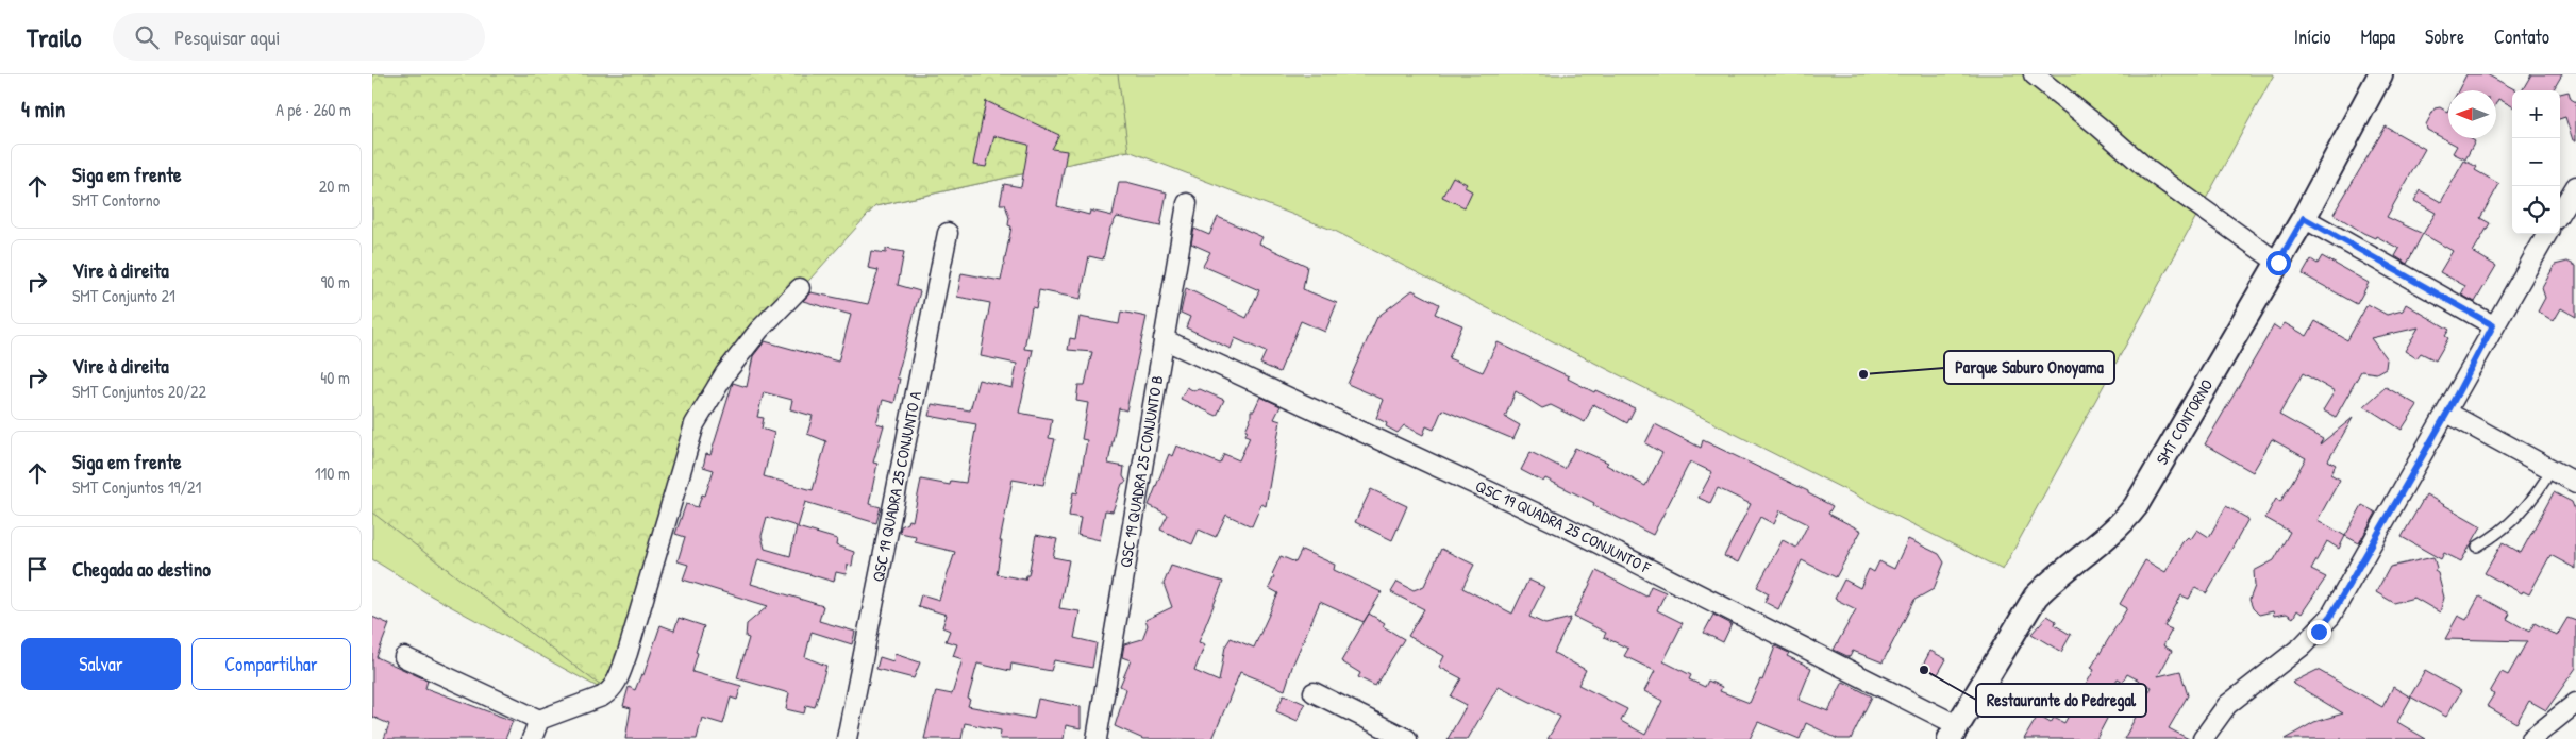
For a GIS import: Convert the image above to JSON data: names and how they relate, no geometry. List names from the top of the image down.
{
  "streets": {
    "street": [
      "SMT CONTORNO",
      "QSC 19 QUADRA 25 CONJUNTO B",
      "QSC 19 QUADRA 25 CONJUNTO A",
      "QSC 19 QUADRA 25 CONJUNTO F"
    ]
  },
  "crossings": [
    ["SMT CONTORNO", "QSC 19 QUADRA 25 CONJUNTO F"],
    ["QSC 19 QUADRA 25 CONJUNTO B", "QSC 19 QUADRA 25 CONJUNTO F"]
  ],
  "places": ["Parque Saburo Onoyama", "Restaurante do Pedregal"],
  "north": "left",
  "page": {
    "header": "Trailo",
    "search": "Pesquisar aqui",
    "nav": [
      "Início",
      "Mapa",
      "Sobre",
      "Contato"
    ],
    "heading": ["4 min", "A pé · 260 m"],
    "map_buttons": ["+", "−"],
    "list": [
      ["Siga em frente", "SMT Contorno", "20 m"],
      ["Vire à direita", "SMT Conjunto 21", "90 m"],
      ["Vire à direita", "SMT Conjuntos 20/22", "40 m"],
      ["Siga em frente", "SMT Conjuntos 19/21", "110 m"],
      "Chegada ao destino"
    ],
    "buttons": ["Salvar", "Compartilhar"]
  }
}
